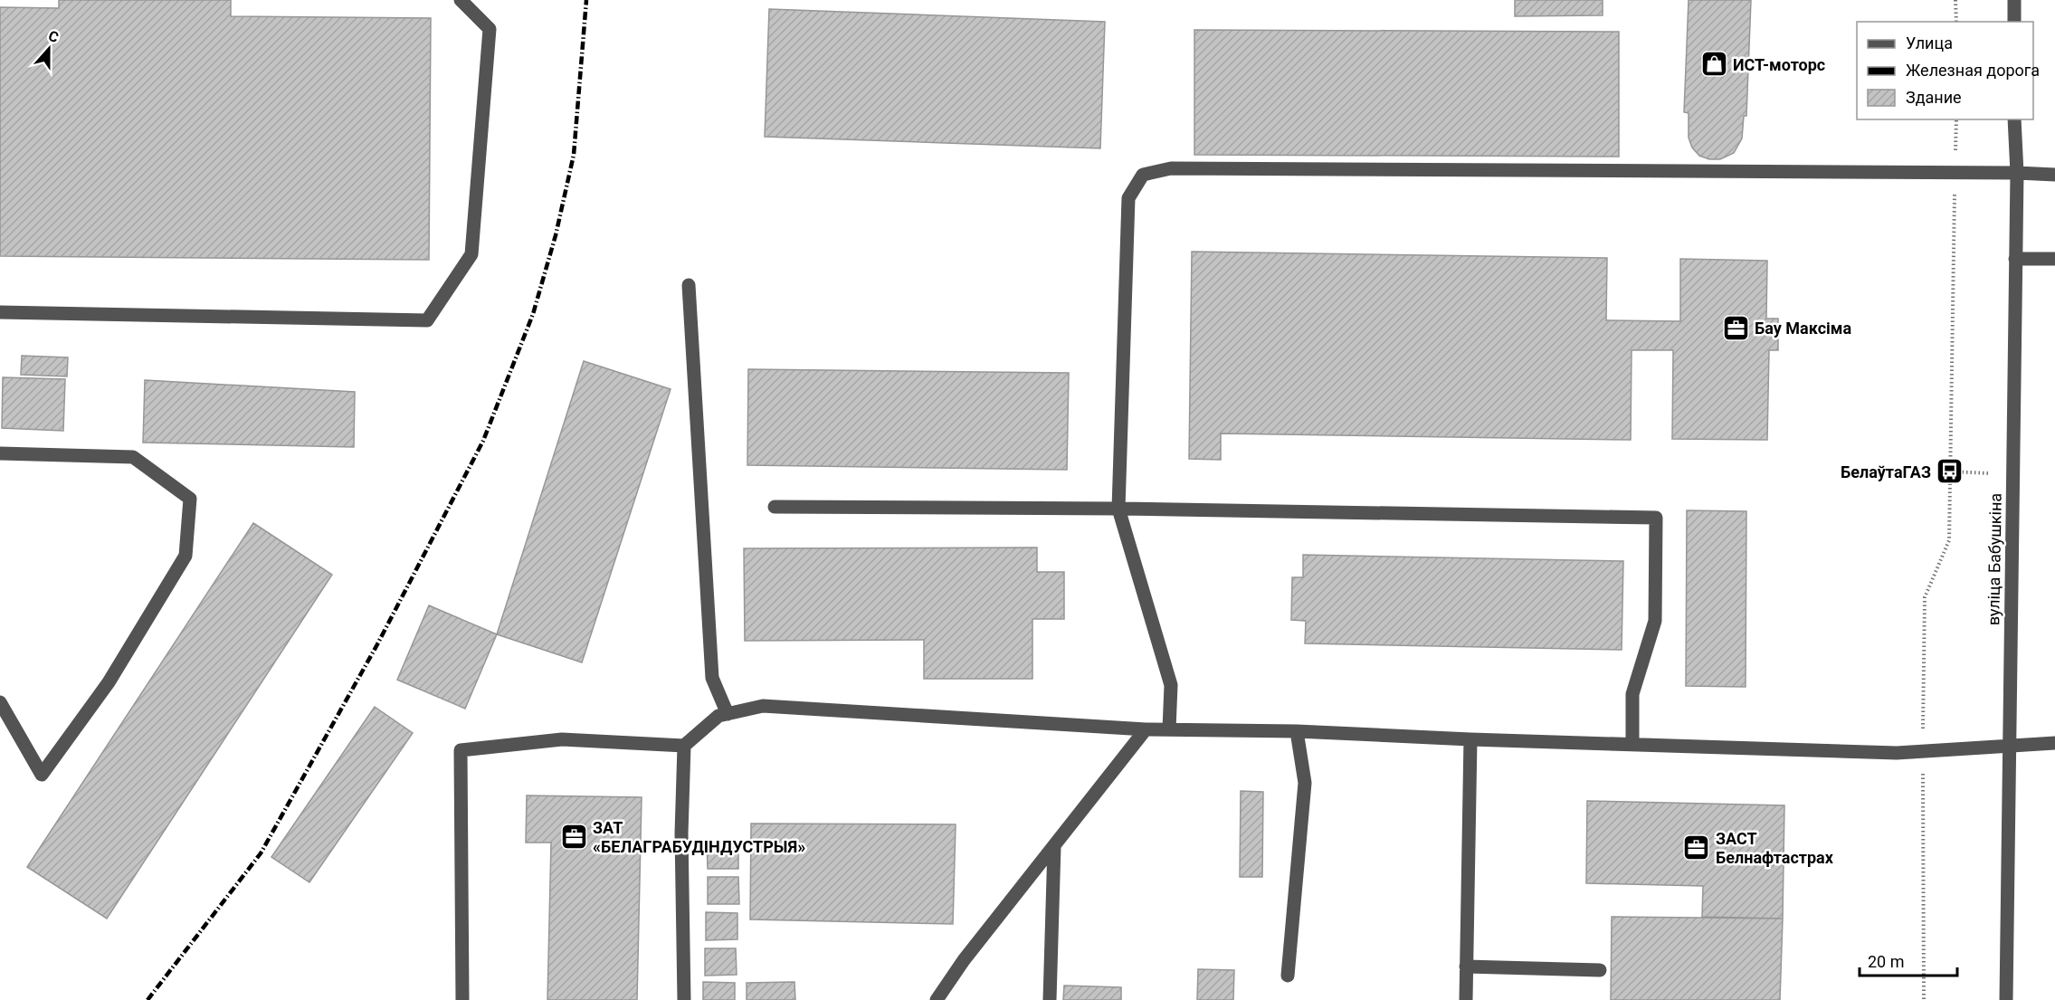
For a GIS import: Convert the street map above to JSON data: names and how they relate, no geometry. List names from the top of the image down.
{
  "streets": {
    "street": ["вуліца Бабушкіна"]
  },
  "places": {
    "shop": ["ИСТ-моторс"],
    "office": ["Бау Максіма", "ЗАТ «БЕЛАГРАБУДIНДУСТРЫЯ»", "ЗАСТ Белнафтастрах"],
    "bus stop": ["БелаўтаГАЗ"]
  },
  "legend": ["Улица", "Железная дорога", "Здание"],
  "scale_bar": "20 m",
  "north": "top"
}
